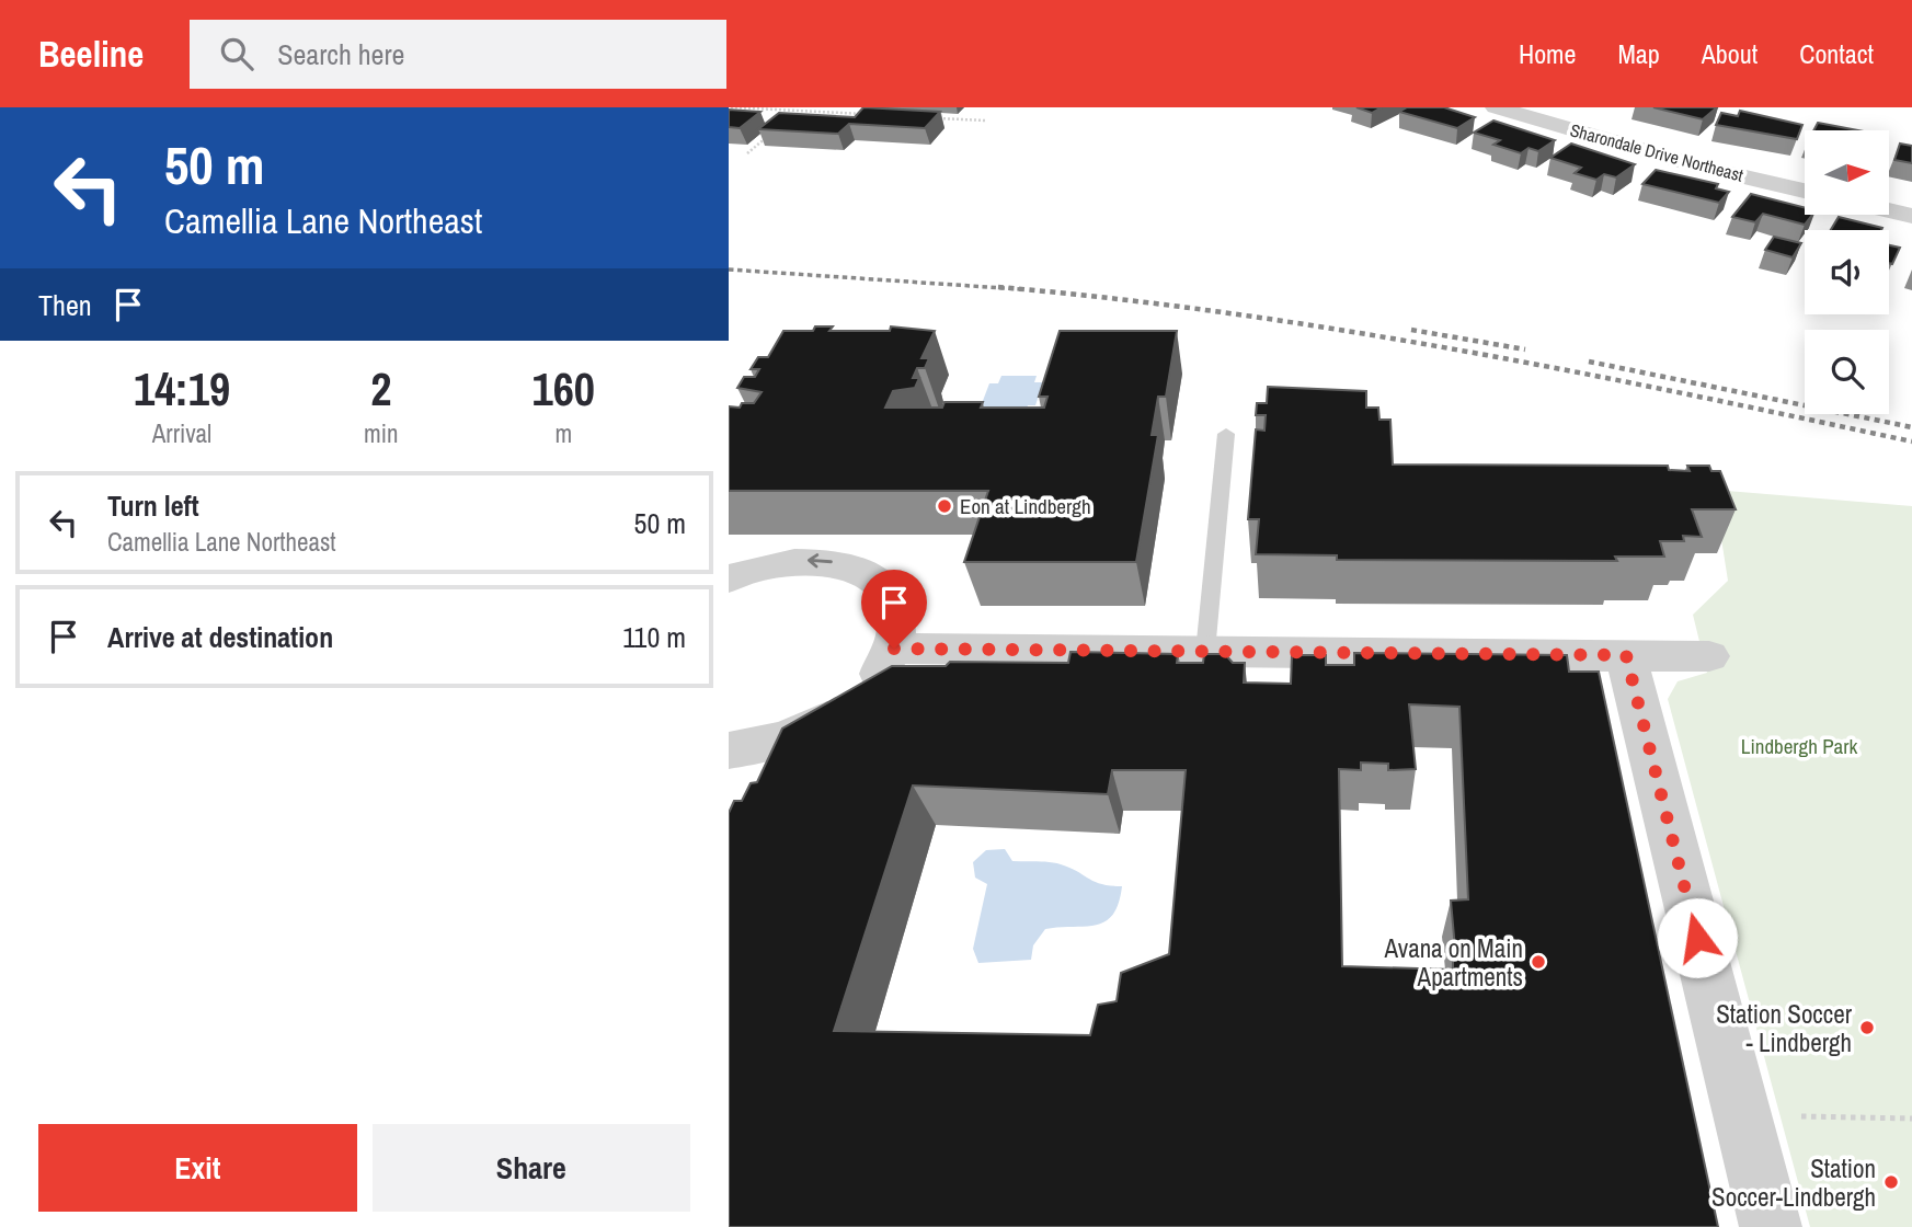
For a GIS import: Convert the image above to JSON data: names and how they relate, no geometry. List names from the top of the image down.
{
  "streets": {
    "street": ["Sharondale Drive Northeast"]
  },
  "parks": ["Lindbergh Park"],
  "places": [
    "Eon at Lindbergh",
    "Avana on Main Apartments",
    "Station Soccer - Lindbergh",
    "Station Soccer-Lindbergh"
  ],
  "north": "right",
  "page": {
    "header": "Beeline",
    "search": "Search here",
    "nav": [
      "Home",
      "Map",
      "About",
      "Contact"
    ],
    "turn": ["50 m", "Camellia Lane Northeast"],
    "then": "Then",
    "eta": [
      "14:19",
      "Arrival",
      "2",
      "min",
      "160",
      "m"
    ],
    "list": [
      {
        "name": "Turn left",
        "note": "Camellia Lane Northeast",
        "value": "50 m"
      },
      {
        "name": "Arrive at destination",
        "value": "110 m"
      }
    ],
    "buttons": ["Exit", "Share"]
  }
}
